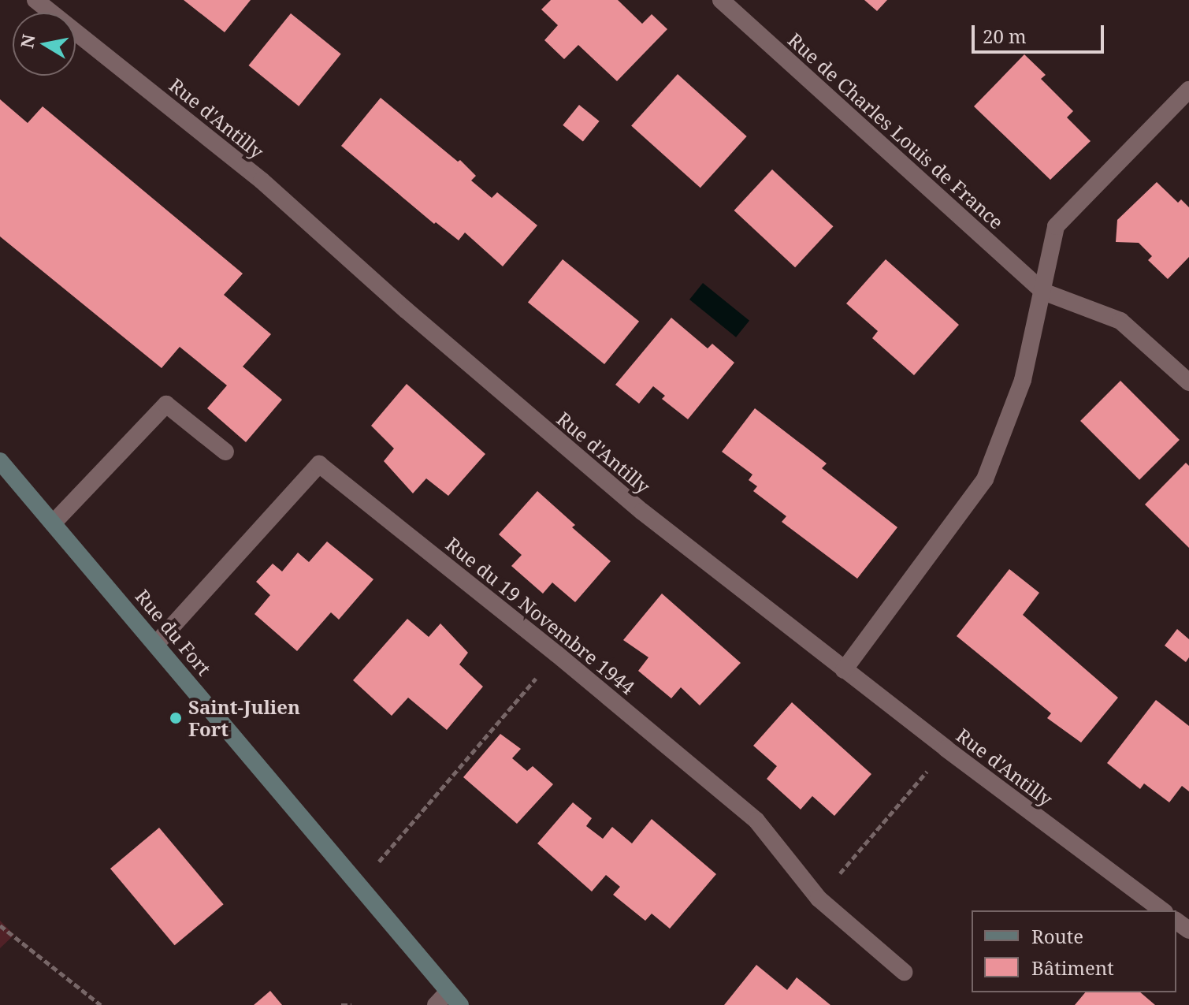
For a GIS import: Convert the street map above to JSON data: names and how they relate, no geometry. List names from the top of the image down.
{
  "streets": {
    "main road": ["Rue du Fort"],
    "street": ["Rue d'Antilly", "Rue de Charles Louis de France", "Rue du 19 Novembre 1944"]
  },
  "crossings": [
    ["Rue du 19 Novembre 1944", "Rue du Fort"]
  ],
  "places": ["Saint-Julien Fort"],
  "legend": ["Route", "Bâtiment"],
  "scale_bar": "20 m",
  "north": "left"
}
